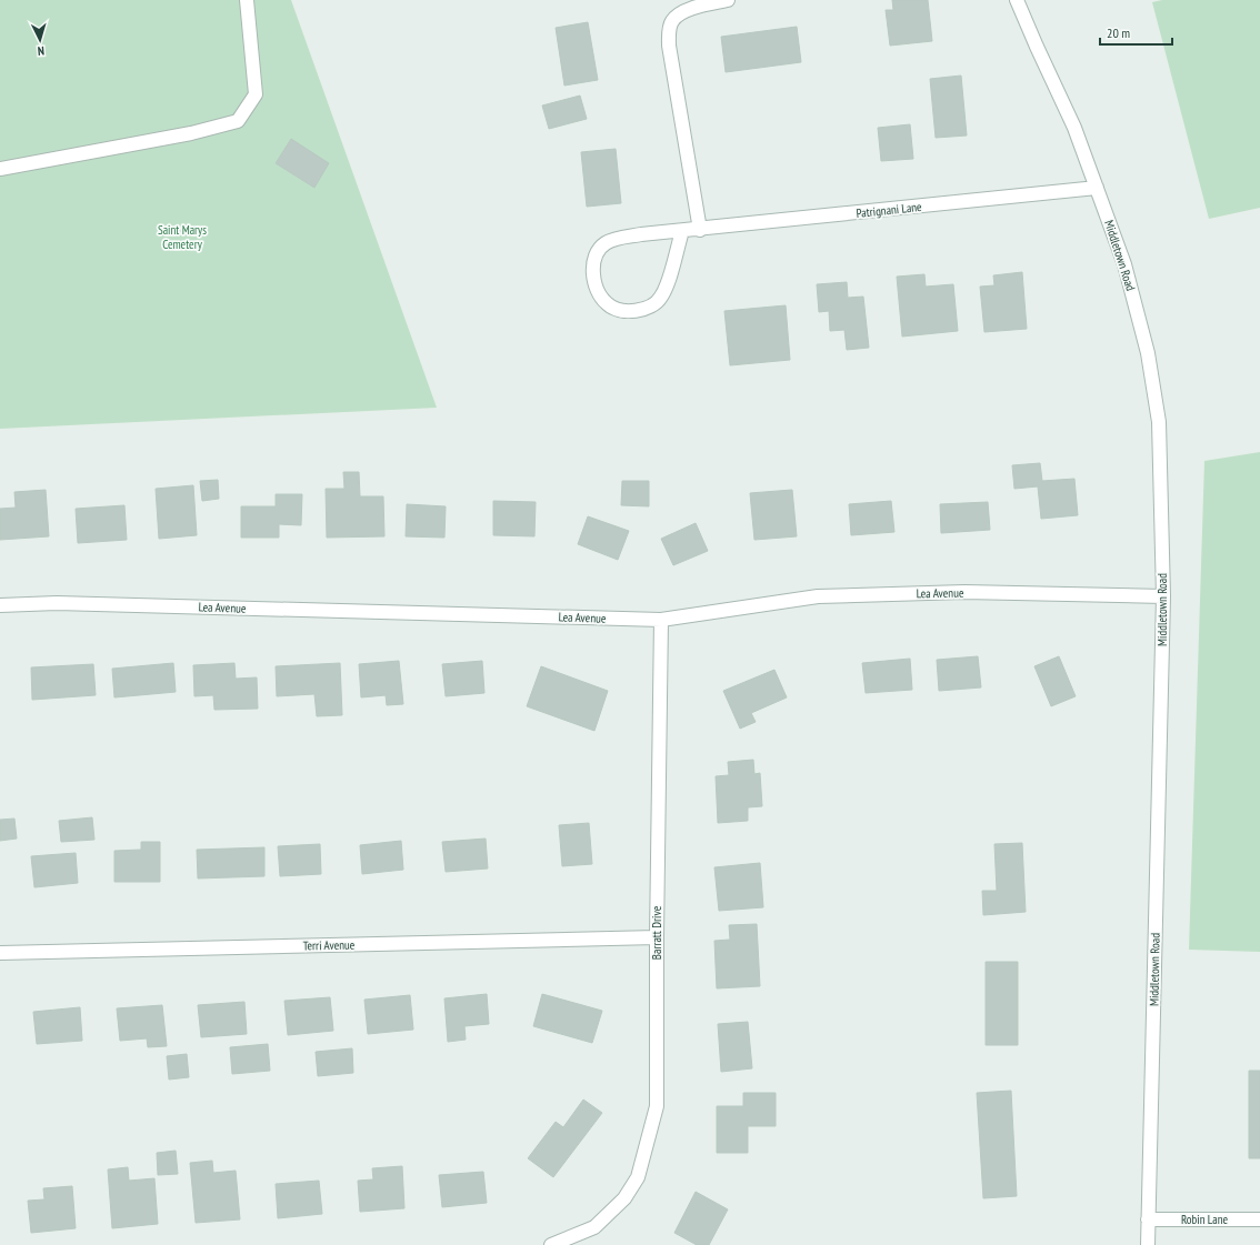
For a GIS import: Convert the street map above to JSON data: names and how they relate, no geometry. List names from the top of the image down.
{
  "streets": {
    "street": [
      "Patrignani Lane",
      "Middletown Road",
      "Lea Avenue",
      "Barratt Drive",
      "Terri Avenue",
      "Robin Lane"
    ]
  },
  "crossings": [
    ["Patrignani Lane", "Middletown Road"],
    ["Middletown Road", "Lea Avenue"],
    ["Middletown Road", "Robin Lane"],
    ["Lea Avenue", "Barratt Drive"],
    ["Barratt Drive", "Terri Avenue"]
  ],
  "parks": ["Saint Marys Cemetery"],
  "scale_bar": "20 m",
  "north": "bottom"
}
